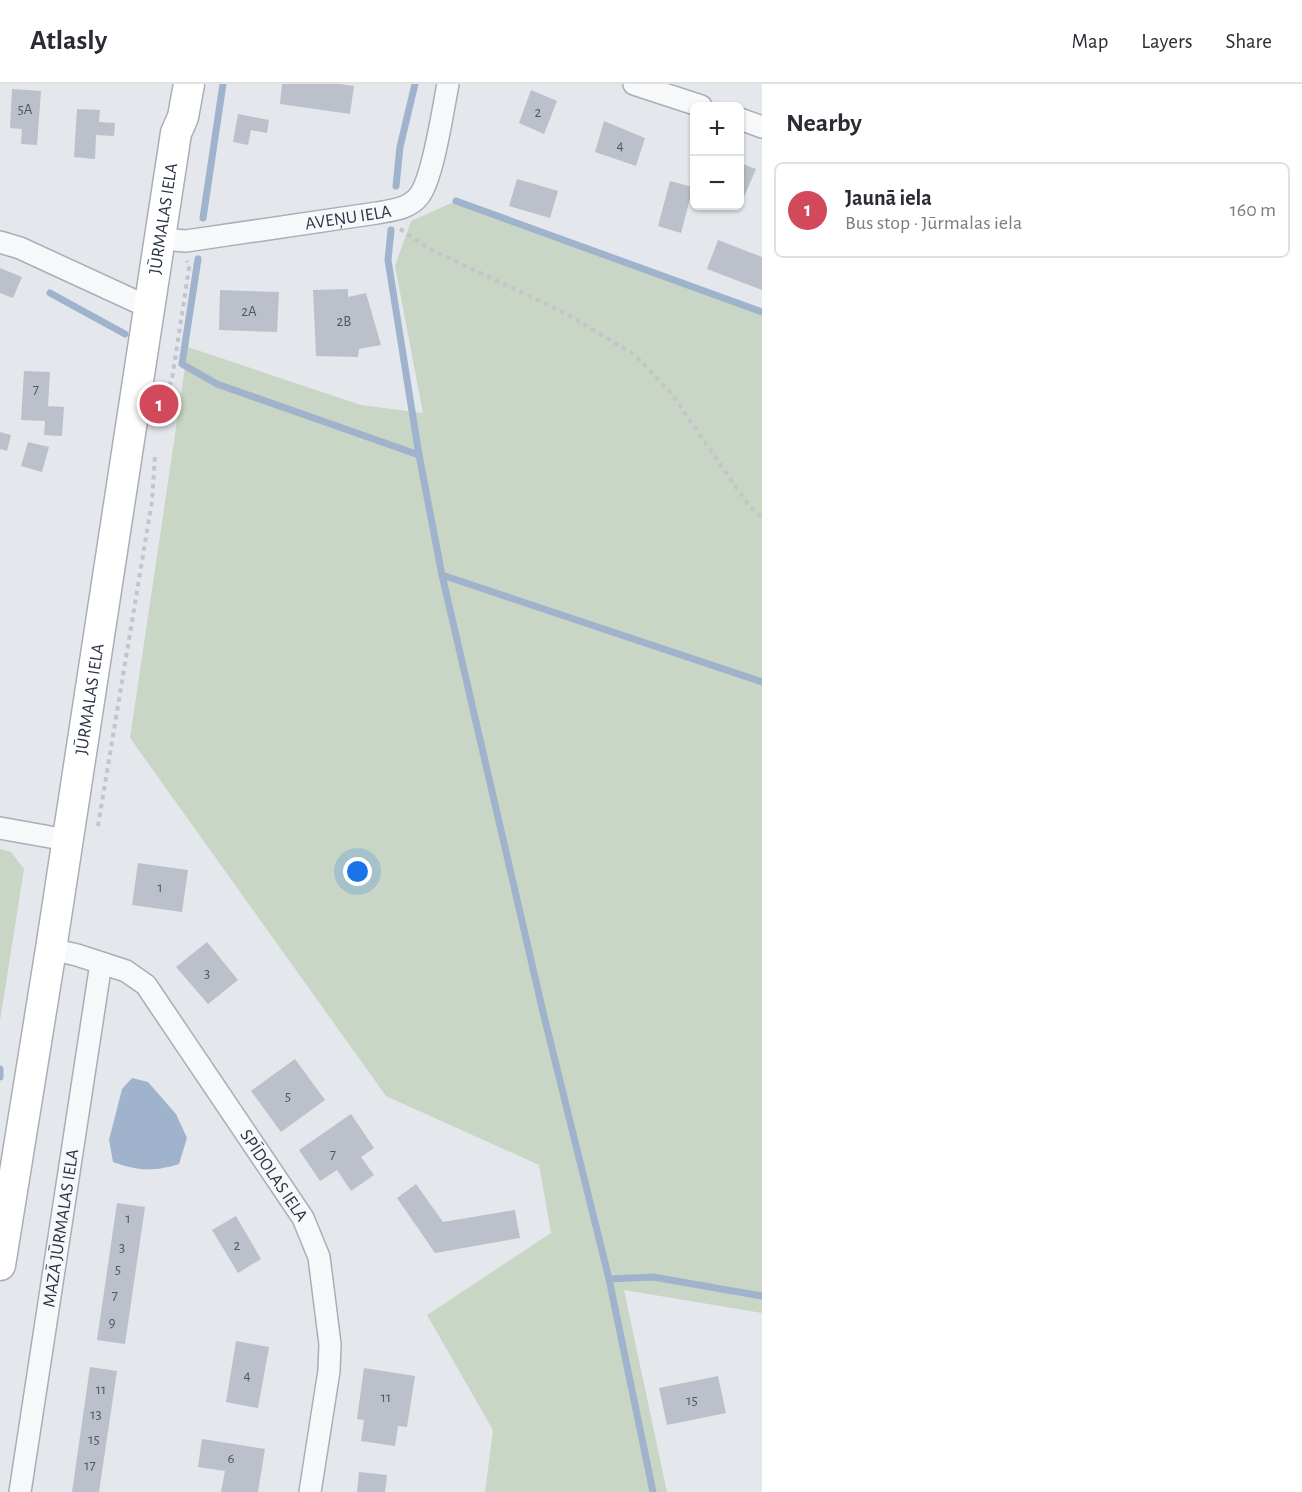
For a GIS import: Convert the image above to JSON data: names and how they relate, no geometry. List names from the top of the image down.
{
  "streets": {
    "main road": ["JŪRMALAS IELA"],
    "street": ["AVEŅU IELA", "SPĪDOLAS IELA", "MAZĀ JŪRMALAS IELA"]
  },
  "crossings": [
    ["AVEŅU IELA", "JŪRMALAS IELA"],
    ["JŪRMALAS IELA", "SPĪDOLAS IELA"],
    ["SPĪDOLAS IELA", "MAZĀ JŪRMALAS IELA"]
  ],
  "house_numbers": [
    "5A",
    "2",
    "4",
    "2A",
    "2B",
    "7",
    "1",
    "3",
    "5",
    "7",
    "1",
    "2",
    "3",
    "5",
    "7",
    "9",
    "4",
    "11",
    "11",
    "15",
    "13",
    "15",
    "6",
    "17"
  ],
  "page": {
    "header": "Atlasly",
    "nav": ["Map", "Layers", "Share"],
    "heading": "Nearby",
    "map_buttons": ["+", "−"],
    "list": [
      {
        "mark": "1",
        "name": "Jaunā iela",
        "note": "Bus stop · Jūrmalas iela",
        "value": "160 m"
      }
    ],
    "pins": "1"
  }
}
